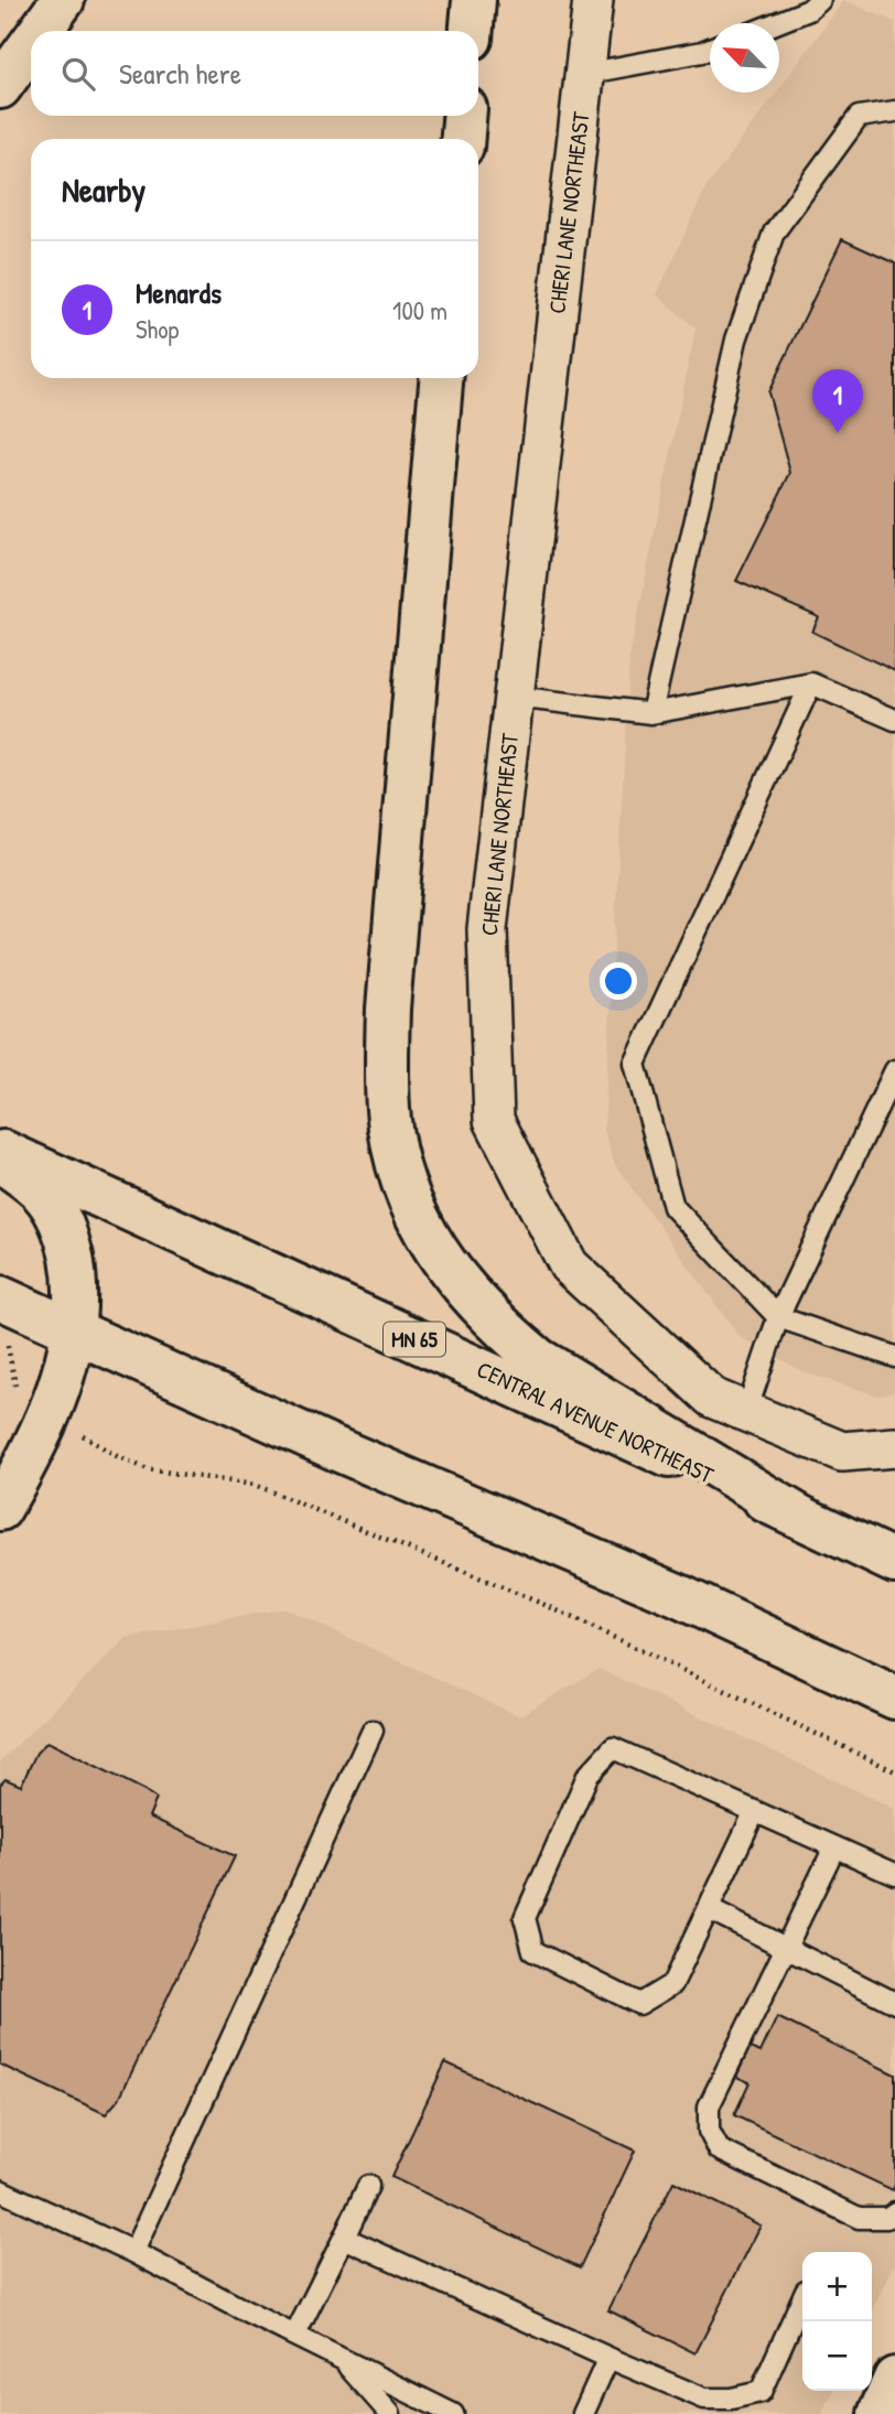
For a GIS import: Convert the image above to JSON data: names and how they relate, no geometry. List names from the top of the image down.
{
  "streets": {
    "main road": ["MN 65", "CENTRAL AVENUE NORTHEAST"],
    "street": ["CHERI LANE NORTHEAST"]
  },
  "north": "top left",
  "page": {
    "search": "Search here",
    "heading": "Nearby",
    "list": [
      {
        "mark": "1",
        "name": "Menards",
        "note": "Shop",
        "value": "100 m"
      }
    ],
    "pins": "1",
    "map_buttons": ["+", "−"]
  }
}
